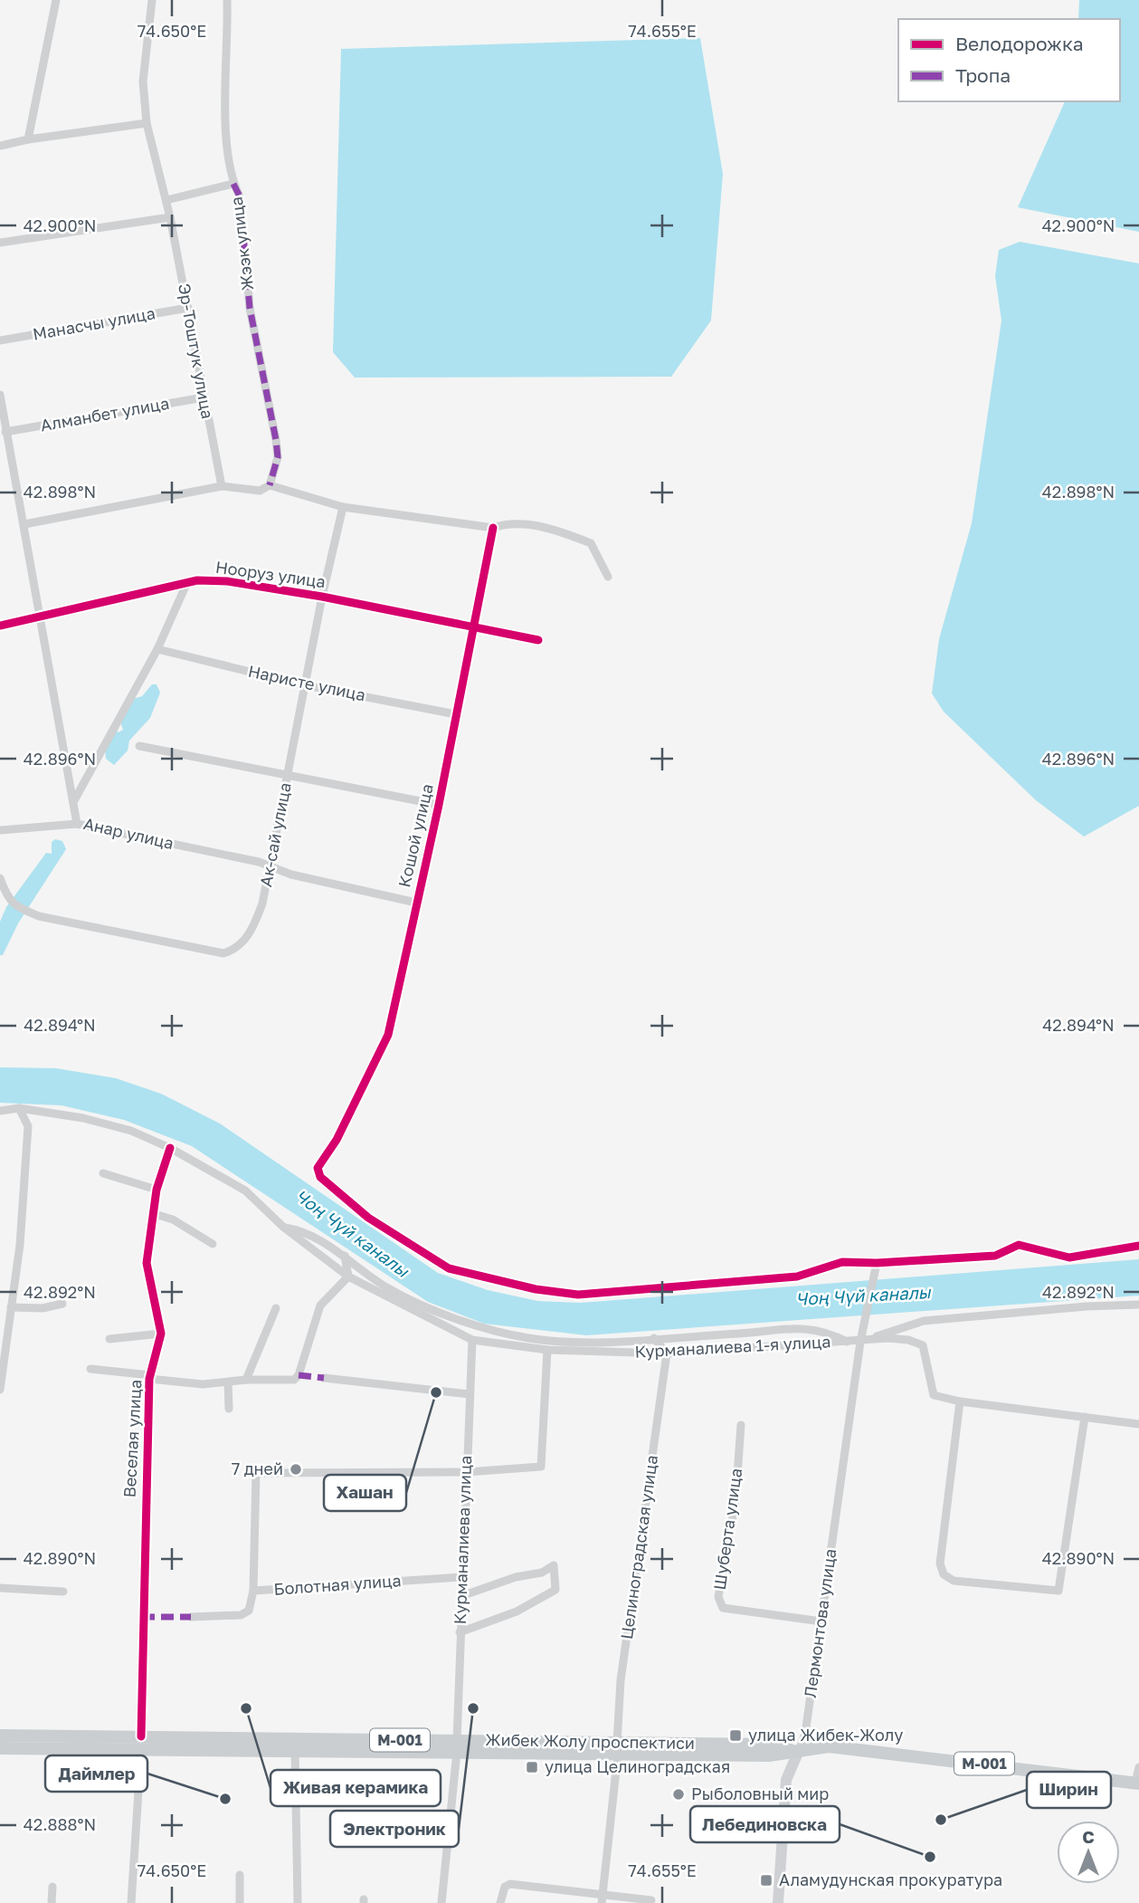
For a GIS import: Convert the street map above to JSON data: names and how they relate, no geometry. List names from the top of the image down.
{
  "streets": {
    "main road": ["Лермонтова улица", "М-001", "Жибек Жолу проспектиси"],
    "street": [
      "Жээк улица",
      "Манасчы улица",
      "Эр-Тоштук улица",
      "Алманбет улица",
      "Нооруз улица",
      "Наристе улица",
      "Анар улица",
      "Ак-сай улица",
      "Кошой улица",
      "Курманалиева 1-я улица",
      "Веселая улица",
      "Шуберта улица",
      "Курманалиева улица",
      "Целиноградская улица",
      "Болотная улица"
    ]
  },
  "crossings": [
    ["Манасчы улица", "Эр-Тоштук улица"],
    ["Эр-Тоштук улица", "Алманбет улица"],
    ["Алманбет улица", "Анар улица"],
    ["Нооруз улица", "Анар улица"],
    ["Нооруз улица", "Ак-сай улица"],
    ["Нооруз улица", "Кошой улица"],
    ["Наристе улица", "Ак-сай улица"],
    ["Наристе улица", "Кошой улица"],
    ["Анар улица", "Ак-сай улица"],
    ["Анар улица", "Кошой улица"],
    ["Кошой улица", "Лермонтова улица"],
    ["Курманалиева 1-я улица", "Веселая улица"],
    ["Курманалиева 1-я улица", "Курманалиева улица"],
    ["Курманалиева 1-я улица", "Целиноградская улица"],
    ["Курманалиева 1-я улица", "Лермонтова улица"],
    ["Веселая улица", "Жибек Жолу проспектиси"],
    ["Шуберта улица", "Лермонтова улица"],
    ["Курманалиева улица", "Болотная улица"],
    ["Курманалиева улица", "Жибек Жолу проспектиси"],
    ["Целиноградская улица", "Жибек Жолу проспектиси"],
    ["Лермонтова улица", "Жибек Жолу проспектиси"]
  ],
  "water": ["Чоң Чүй каналы"],
  "places": {
    "other": [
      "Хашан",
      "7 дней",
      "Живая керамика",
      "Электроник",
      "Рыболовный мир",
      "Даймлер",
      "Ширин",
      "Лебединовска"
    ],
    "transit": ["улица Жибек-Жолу", "улица Целиноградская", "Аламудунская прокуратура"]
  },
  "legend": ["Велодорожка", "Тропа"],
  "north": "top",
  "coordinates": [
    "74.650°E",
    "74.655°E",
    "42.900°N",
    "42.898°N",
    "42.896°N",
    "42.894°N",
    "42.892°N",
    "42.890°N",
    "42.888°N"
  ]
}
